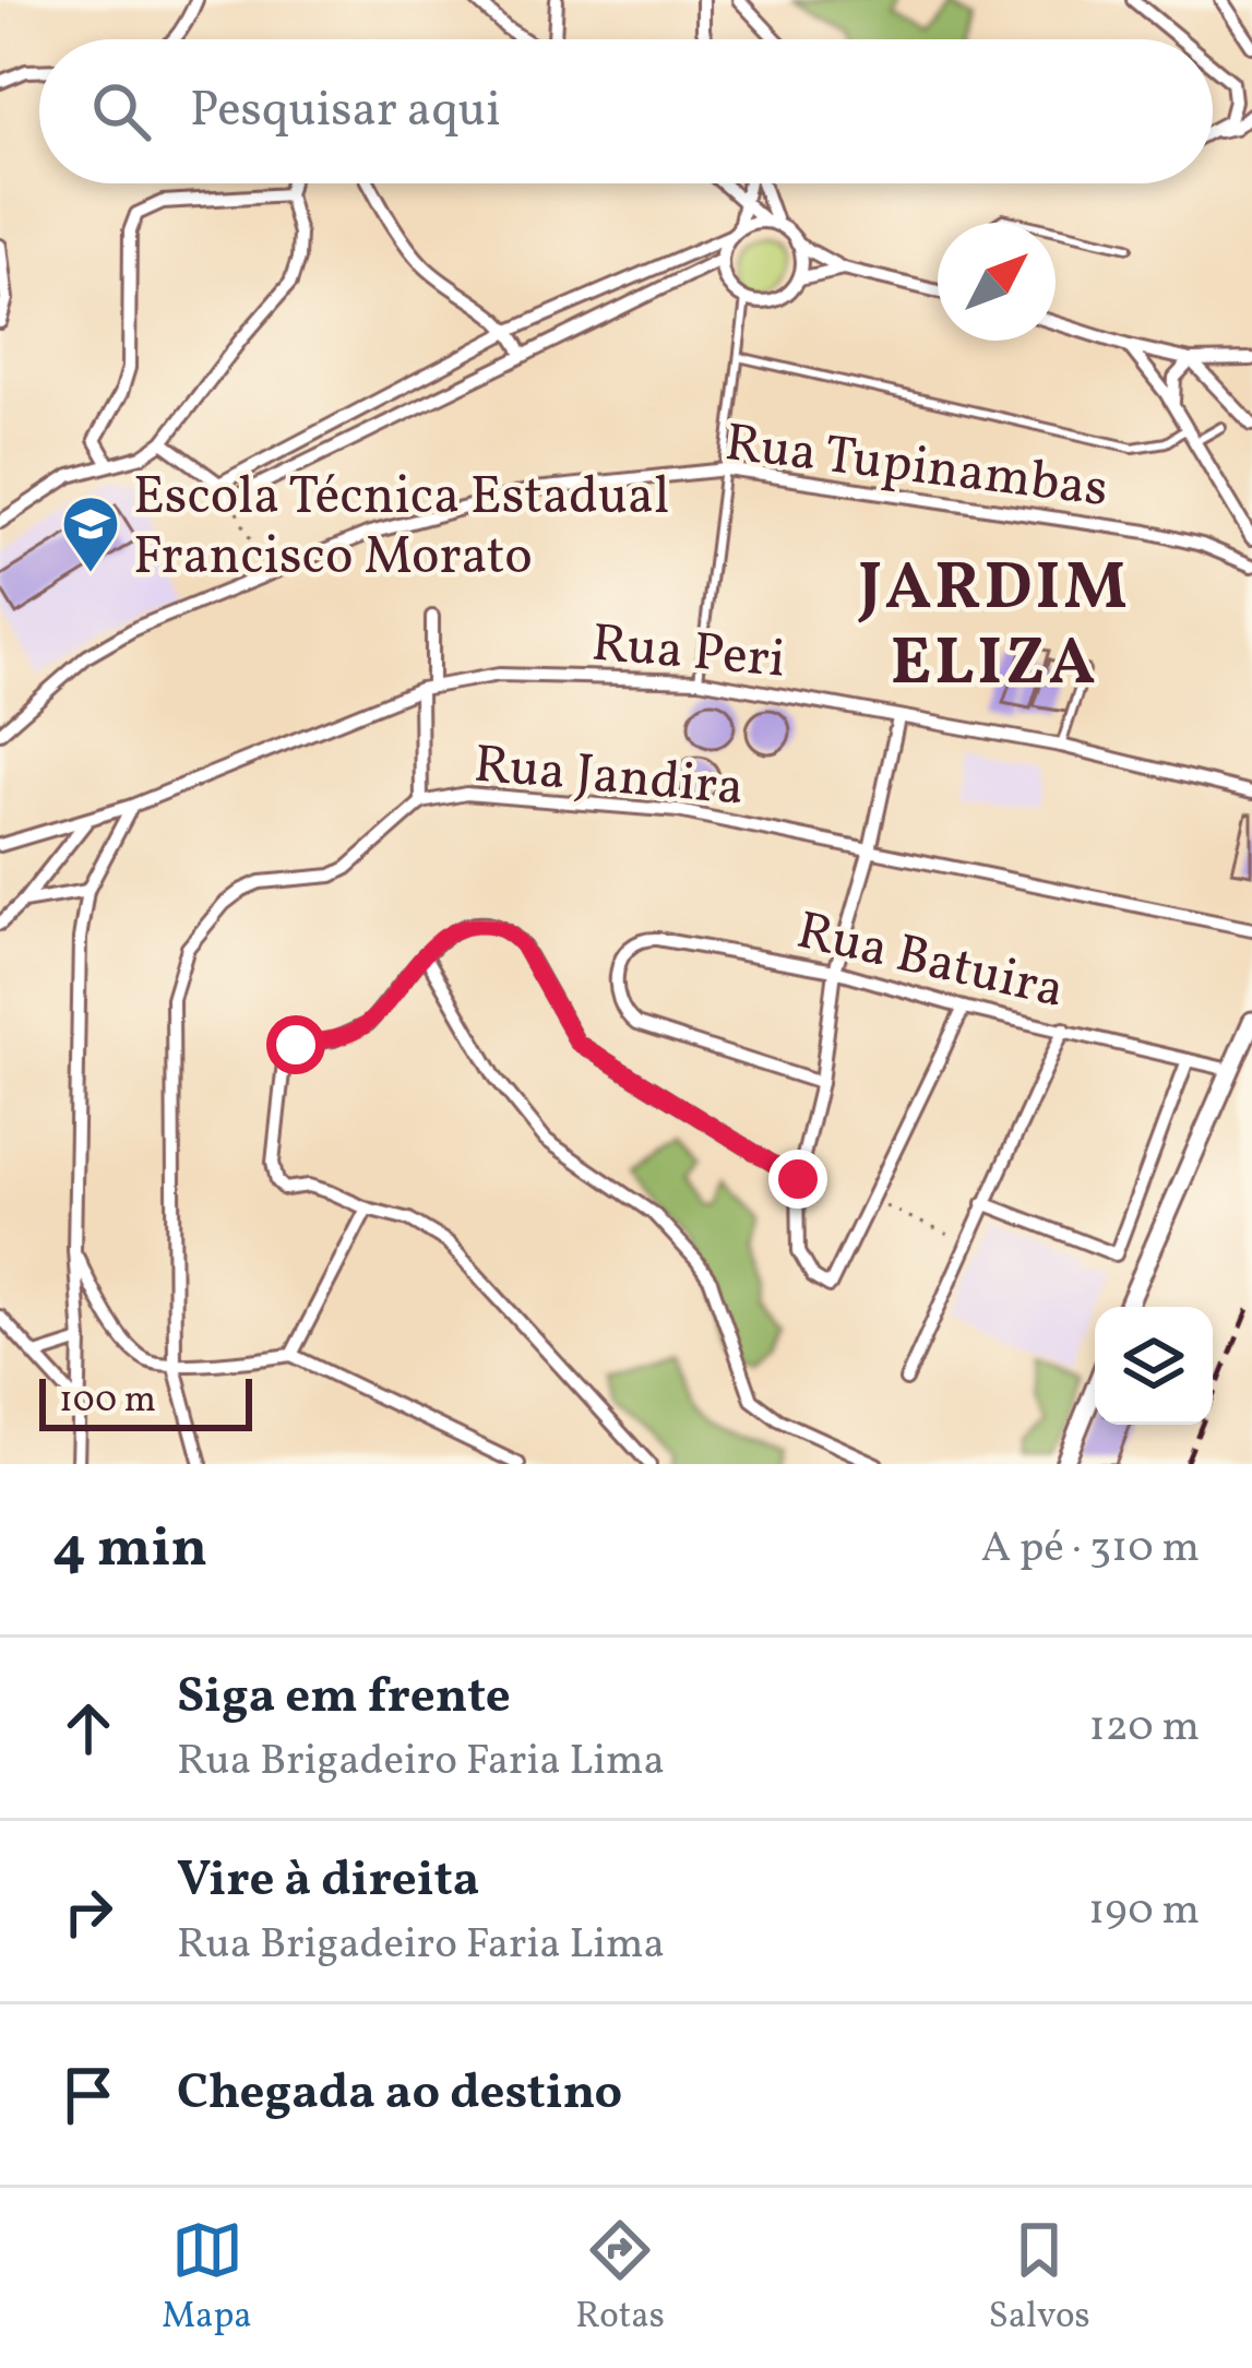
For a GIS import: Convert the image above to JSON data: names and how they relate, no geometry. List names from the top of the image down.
{
  "streets": {
    "street": [
      "Rua Tupinambas",
      "Rua Peri",
      "Rua Jandira",
      "Rua Batuira"
    ]
  },
  "districts": ["JARDIM ELIZA"],
  "places": {
    "school or university": ["Escola Técnica Estadual Francisco Morato"]
  },
  "scale_bar": "100 m",
  "north": "top right",
  "page": {
    "search": "Pesquisar aqui",
    "scale": "100 m",
    "heading": ["4 min", "A pé · 310 m"],
    "list": [
      ["Siga em frente", "Rua Brigadeiro Faria Lima", "120 m"],
      ["Vire à direita", "Rua Brigadeiro Faria Lima", "190 m"],
      "Chegada ao destino"
    ],
    "nav": ["Mapa", "Rotas", "Salvos"]
  }
}
